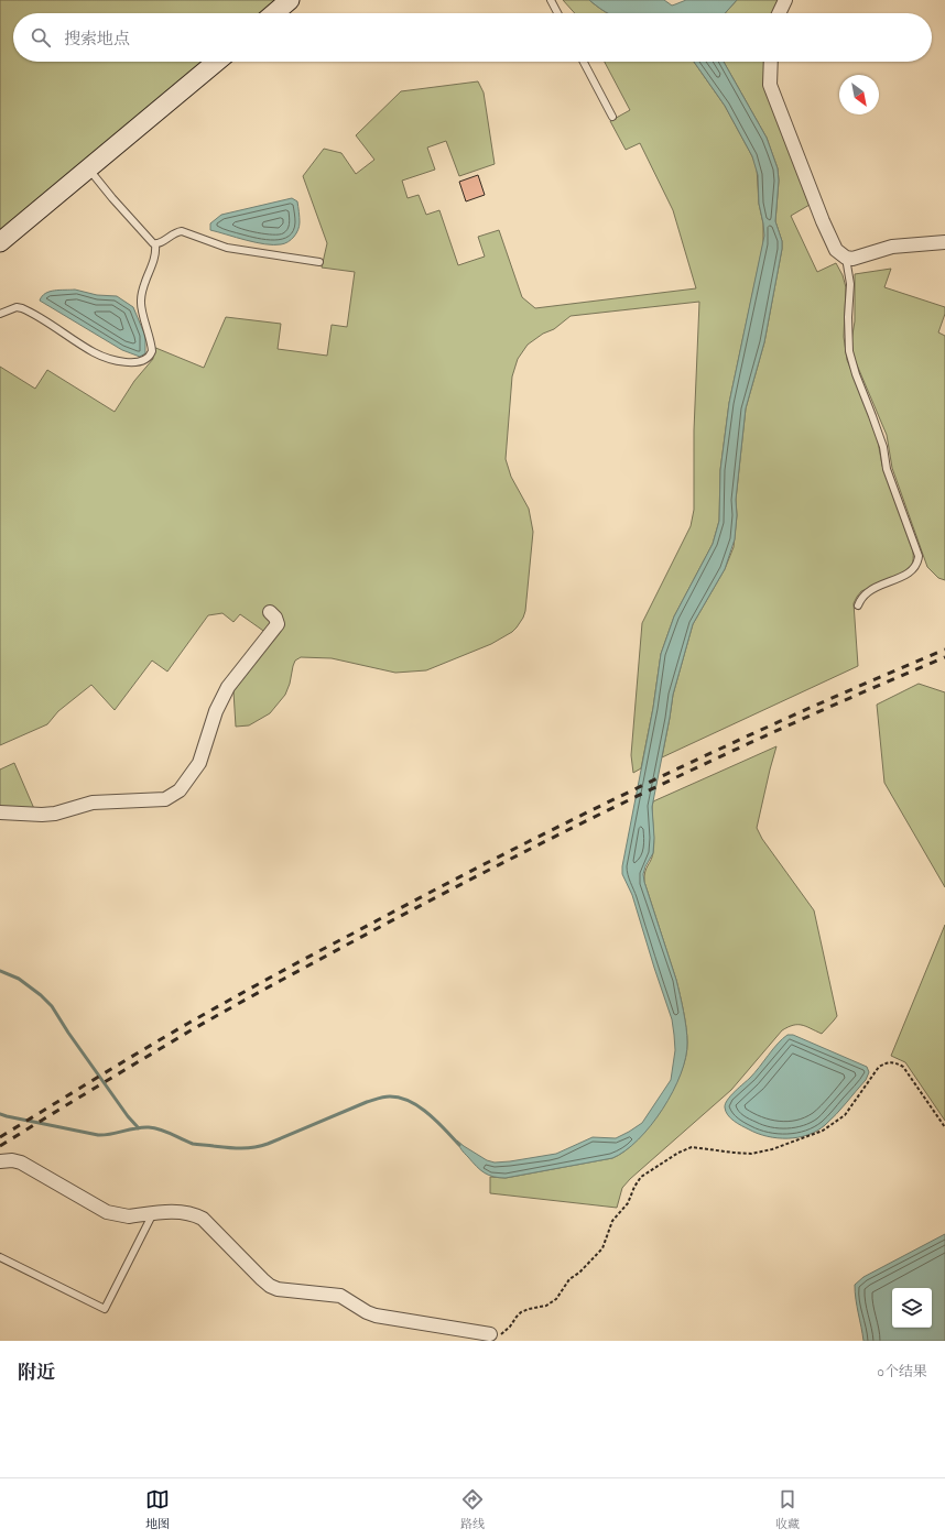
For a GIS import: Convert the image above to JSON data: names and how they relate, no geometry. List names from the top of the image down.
{
  "north": "bottom right",
  "page": {
    "search": "搜索地点",
    "heading": ["附近", "0个结果"],
    "nav": ["地图", "路线", "收藏"]
  }
}
